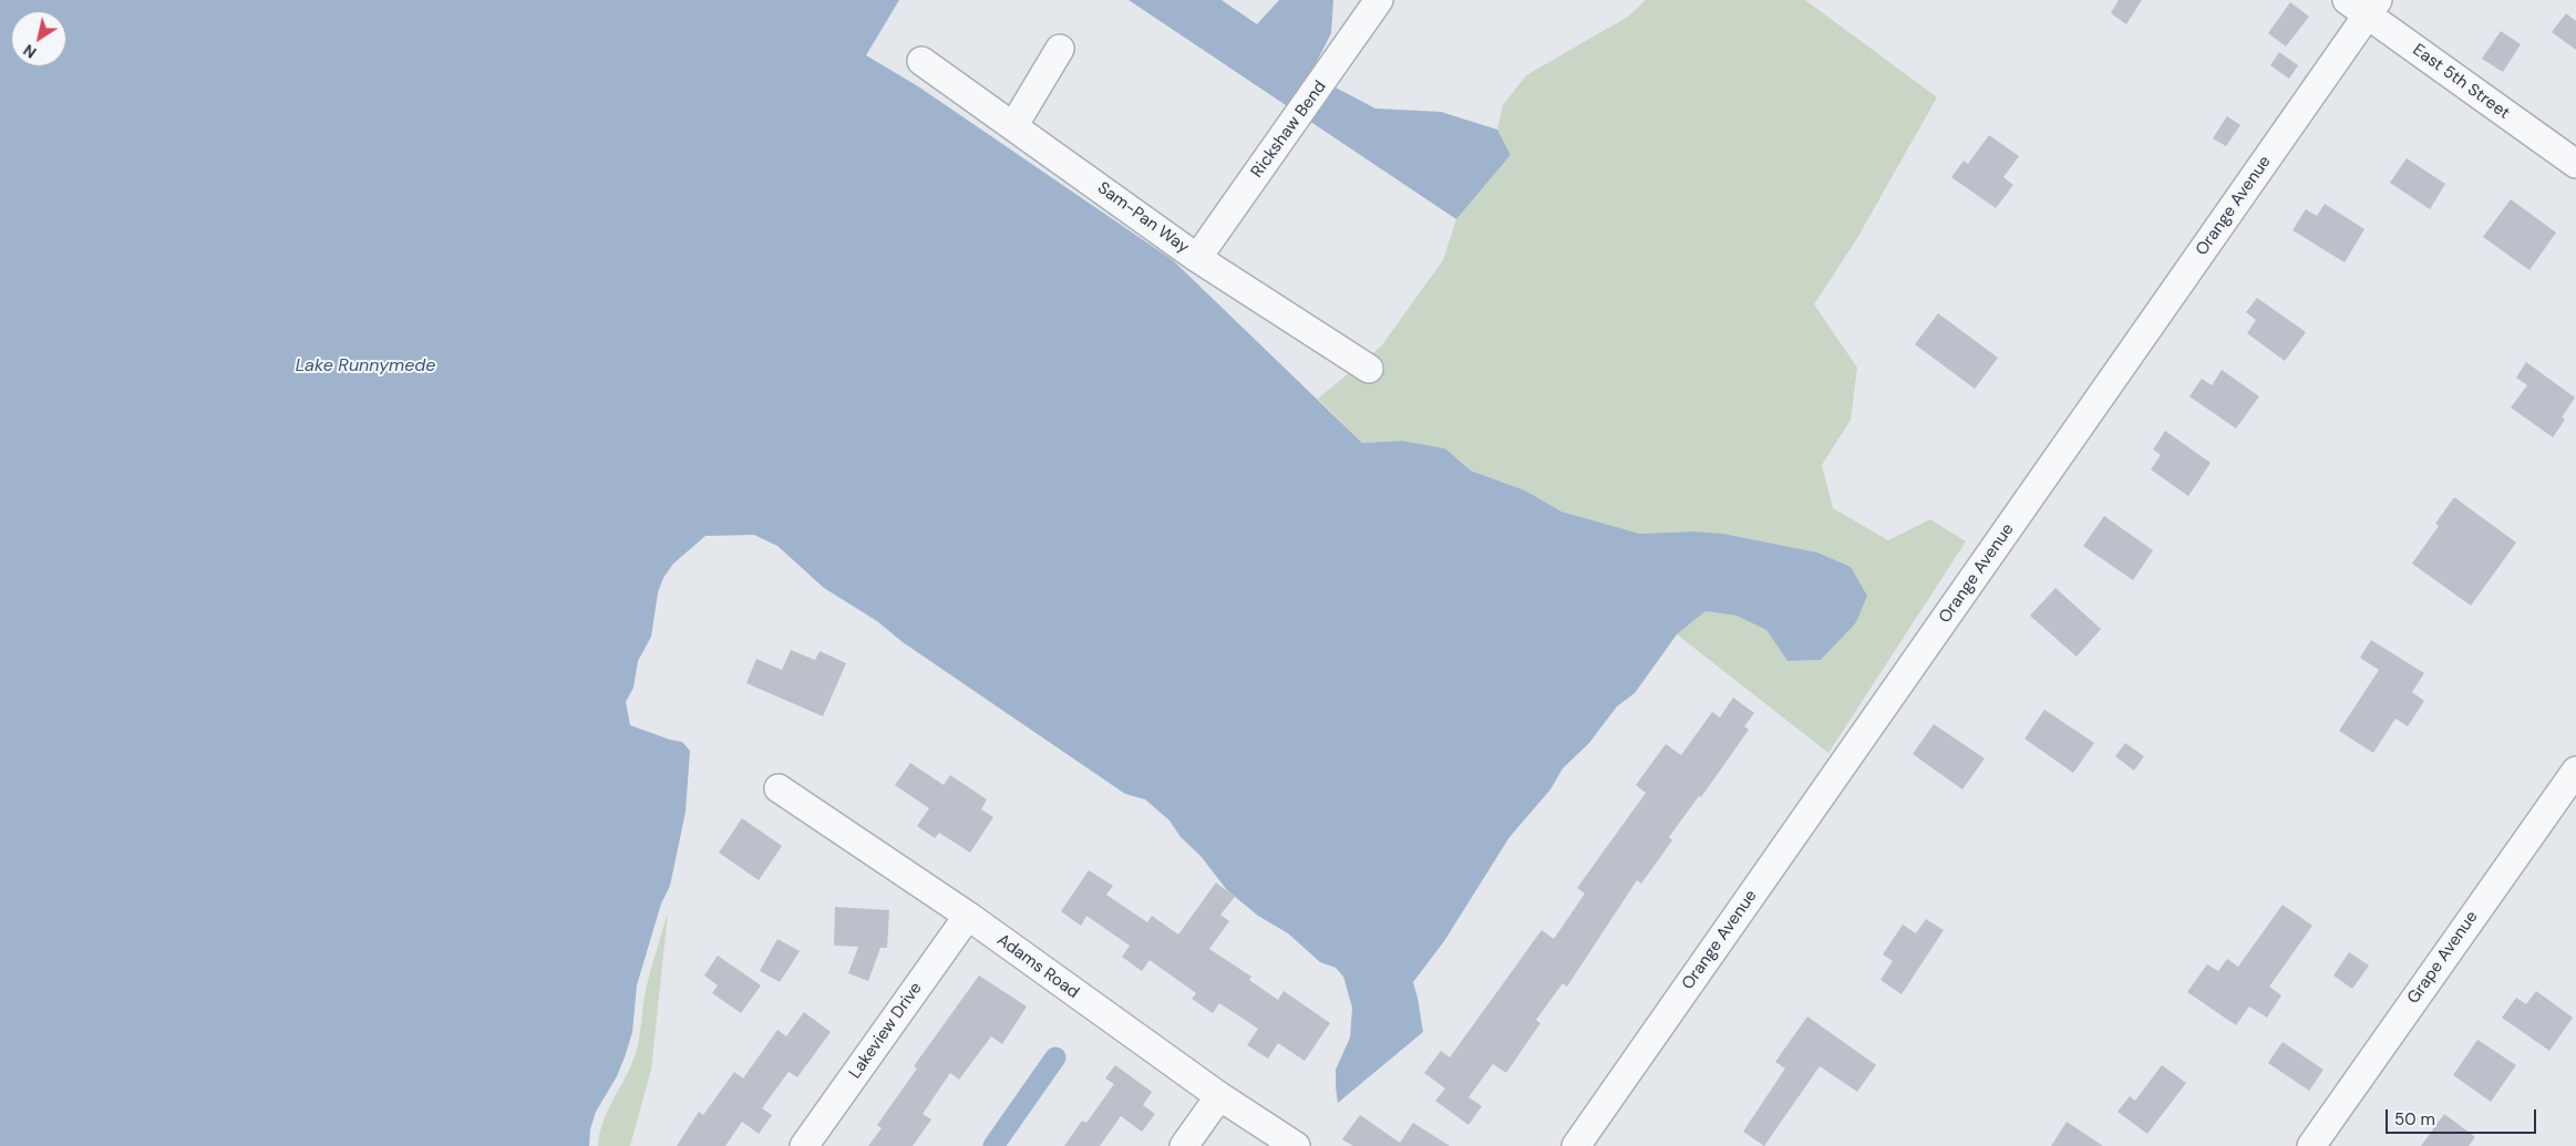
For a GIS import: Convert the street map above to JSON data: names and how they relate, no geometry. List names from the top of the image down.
{
  "streets": {
    "street": [
      "East 5th Street",
      "Rickshaw Bend",
      "Orange Avenue",
      "Sam-Pan Way",
      "Grape Avenue",
      "Adams Road",
      "Lakeview Drive"
    ]
  },
  "crossings": [
    ["East 5th Street", "Orange Avenue"],
    ["Rickshaw Bend", "Sam-Pan Way"],
    ["Adams Road", "Lakeview Drive"]
  ],
  "water": ["Lake Runnymede"],
  "scale_bar": "50 m",
  "north": "bottom left"
}
